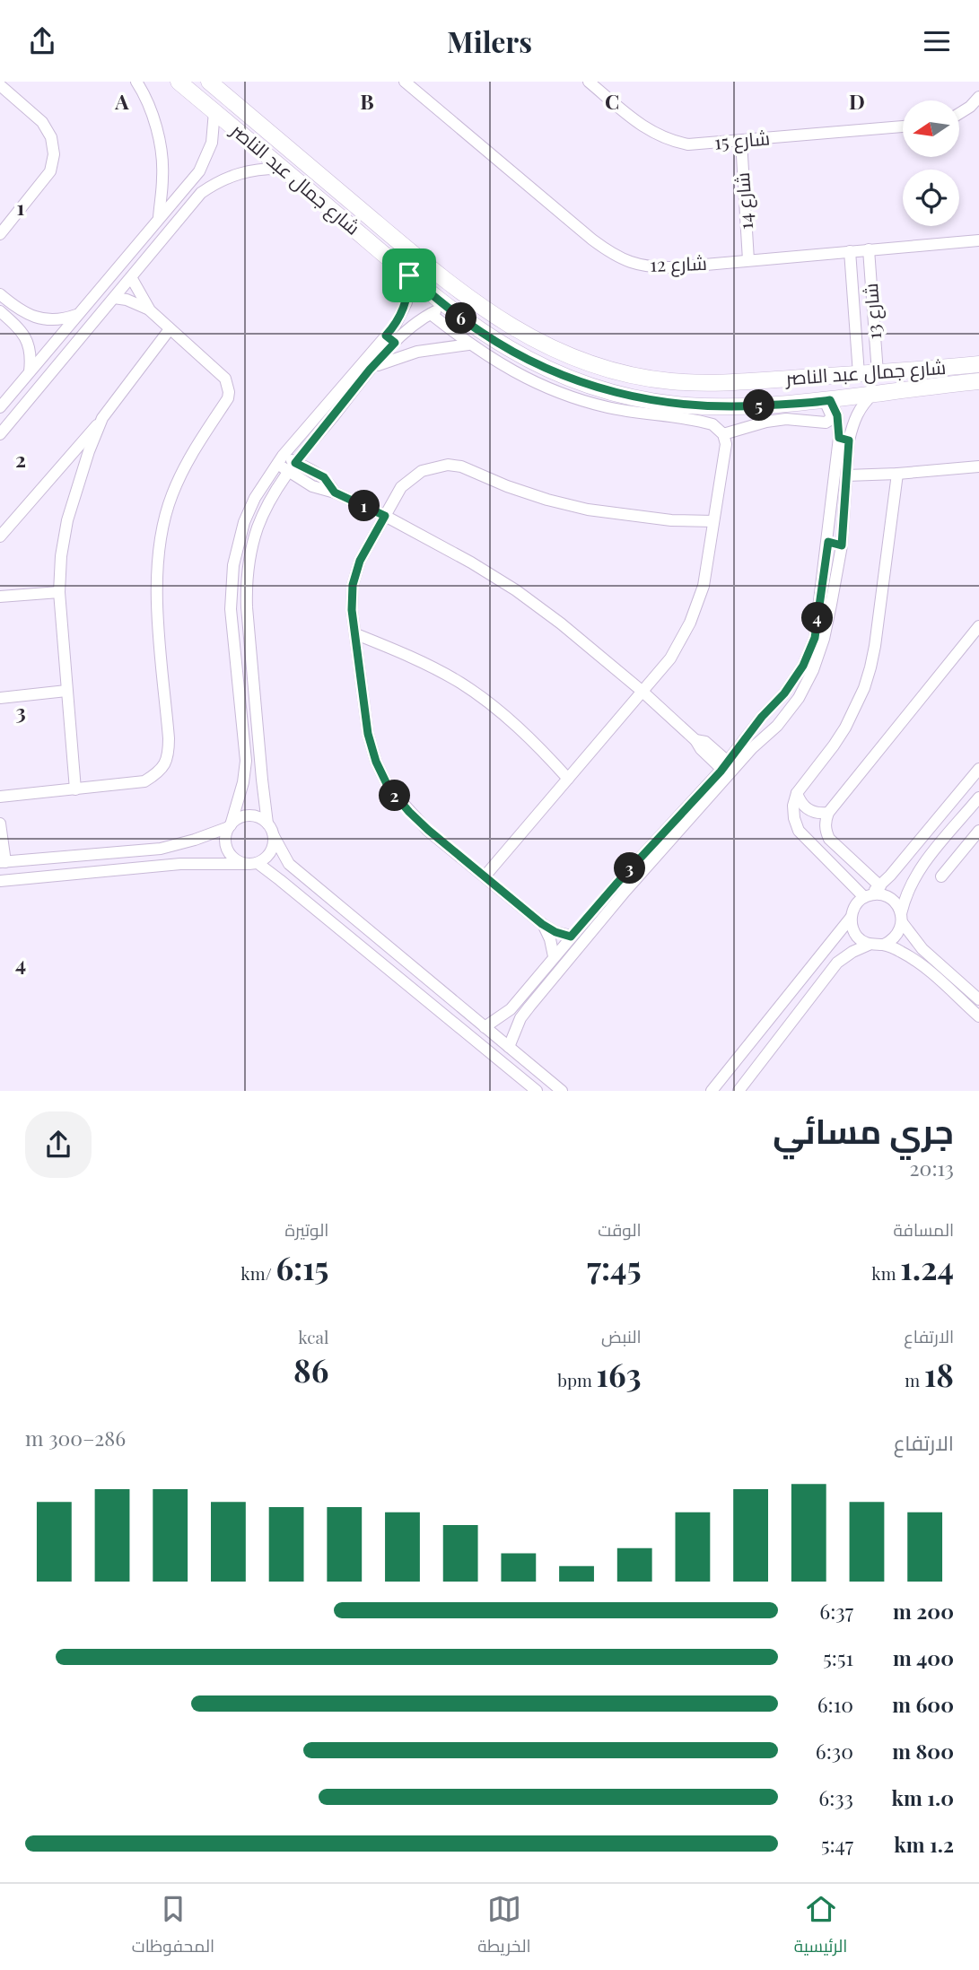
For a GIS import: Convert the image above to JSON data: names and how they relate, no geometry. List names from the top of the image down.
{
  "streets": {
    "main road": ["شارع جمال عبد الناصر"],
    "street": [
      "شارع 15",
      "شارع 14",
      "شارع 12",
      "شارع 13"
    ]
  },
  "crossings": [
    ["شارع 15", "شارع 14"],
    ["شارع جمال عبد الناصر", "شارع 13"],
    ["شارع 14", "شارع 12"],
    ["شارع 12", "شارع 13"]
  ],
  "north": "left",
  "page": {
    "header": "Milers",
    "pins": [
      "6",
      "5",
      "1",
      "4",
      "2",
      "3"
    ],
    "heading": ["جري مسائي", "20:13"],
    "stats": [
      ["المسافة", "1.24 km"],
      ["الوقت", "7:45"],
      ["الوتيرة", "6:15 /km"],
      ["الارتفاع", "18 m"],
      ["النبض", "163 bpm"],
      ["kcal", "86"]
    ],
    "chart": ["الارتفاع", "286–300 m"],
    "list": [
      {
        "name": "200 m",
        "note": "6:37"
      },
      {
        "name": "400 m",
        "note": "5:51"
      },
      {
        "name": "600 m",
        "note": "6:10"
      },
      {
        "name": "800 m",
        "note": "6:30"
      },
      {
        "name": "1.0 km",
        "note": "6:33"
      },
      {
        "name": "1.2 km",
        "note": "5:47"
      }
    ],
    "tabs": ["الرئيسية", "الخريطة", "المحفوظات"]
  },
  "grid": {
    "columns": [
      "A",
      "B",
      "C",
      "D"
    ],
    "rows": [
      "1",
      "2",
      "3",
      "4"
    ]
  }
}
